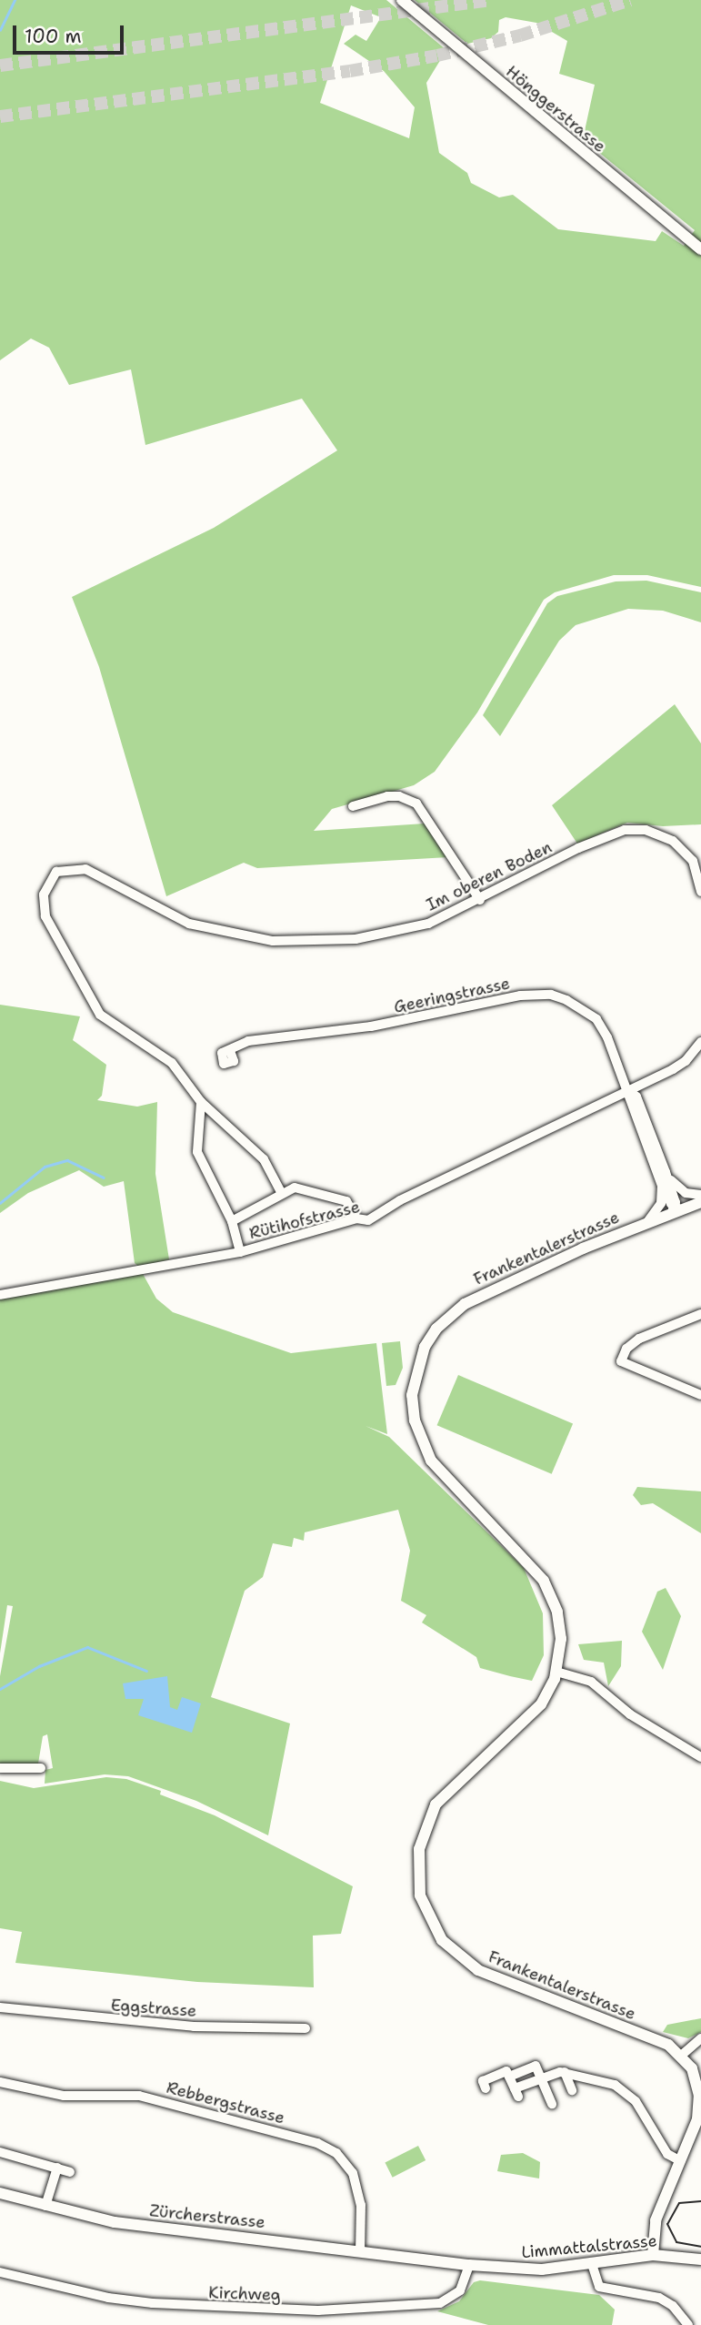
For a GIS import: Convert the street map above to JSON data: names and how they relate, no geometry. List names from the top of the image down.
{
  "streets": {
    "main road": [
      "Hönggerstrasse",
      "Frankentalerstrasse",
      "Zürcherstrasse",
      "Limmattalstrasse"
    ],
    "street": [
      "Im oberen Boden",
      "Geeringstrasse",
      "Rütihofstrasse",
      "Eggstrasse",
      "Rebbergstrasse",
      "Kirchweg"
    ]
  },
  "crossings": [
    ["Geeringstrasse", "Rütihofstrasse"],
    ["Geeringstrasse", "Frankentalerstrasse"],
    ["Frankentalerstrasse", "Limmattalstrasse"],
    ["Rebbergstrasse", "Zürcherstrasse"],
    ["Rebbergstrasse", "Limmattalstrasse"],
    ["Zürcherstrasse", "Limmattalstrasse"],
    ["Limmattalstrasse", "Kirchweg"]
  ],
  "scale_bar": "100 m"
}
